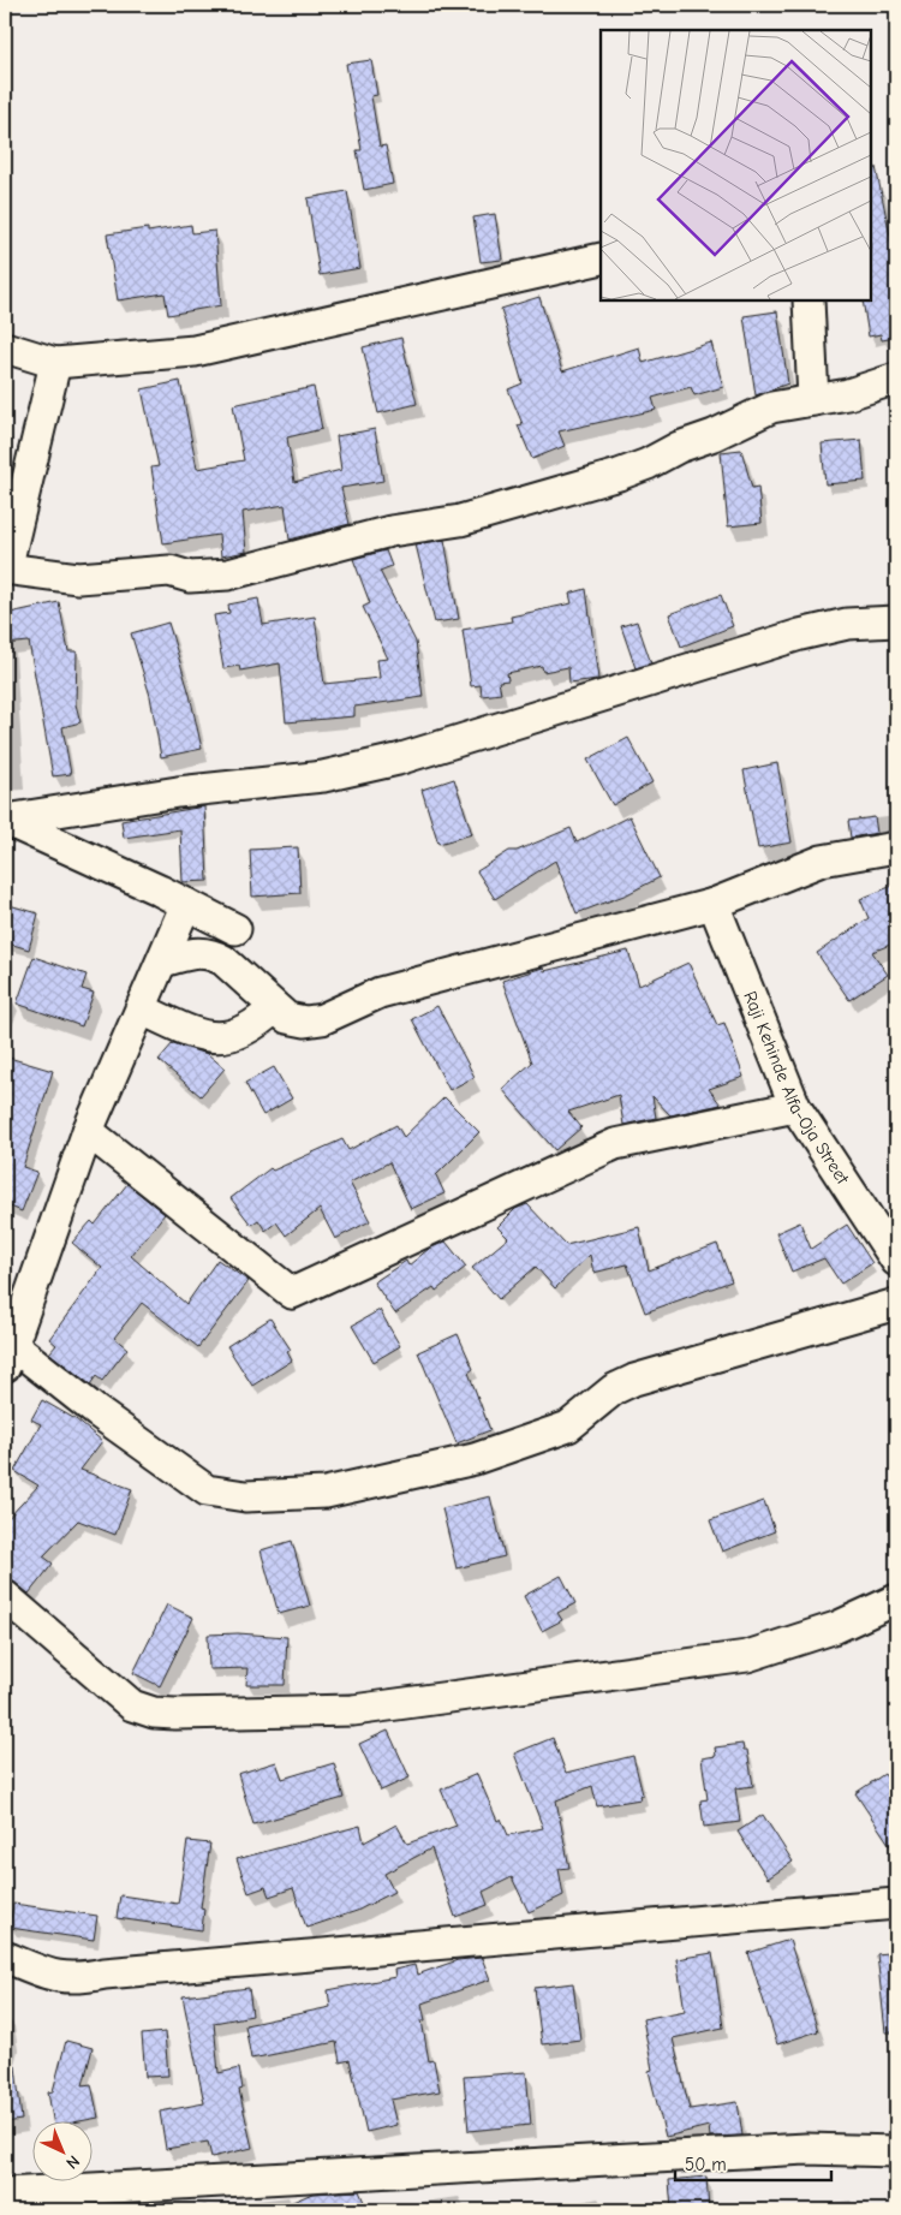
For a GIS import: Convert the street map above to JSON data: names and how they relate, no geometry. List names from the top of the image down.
{
  "streets": {
    "street": ["Raji Kehinde Alfa-Oja Street"]
  },
  "scale_bar": "50 m",
  "north": "bottom right"
}
